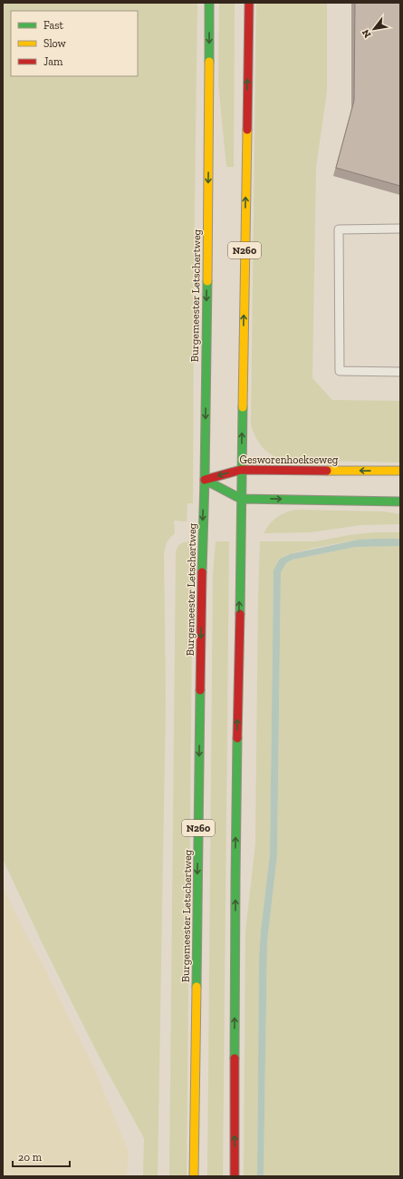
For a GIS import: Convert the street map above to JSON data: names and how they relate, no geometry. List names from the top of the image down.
{
  "streets": {
    "main road": ["N260", "Burgemeester Letschertweg", "Gesworenhoekseweg"]
  },
  "crossings": [
    ["N260", "Gesworenhoekseweg"],
    ["Burgemeester Letschertweg", "Gesworenhoekseweg"]
  ],
  "legend": ["Fast", "Slow", "Jam"],
  "scale_bar": "20 m",
  "north": "bottom left"
}
